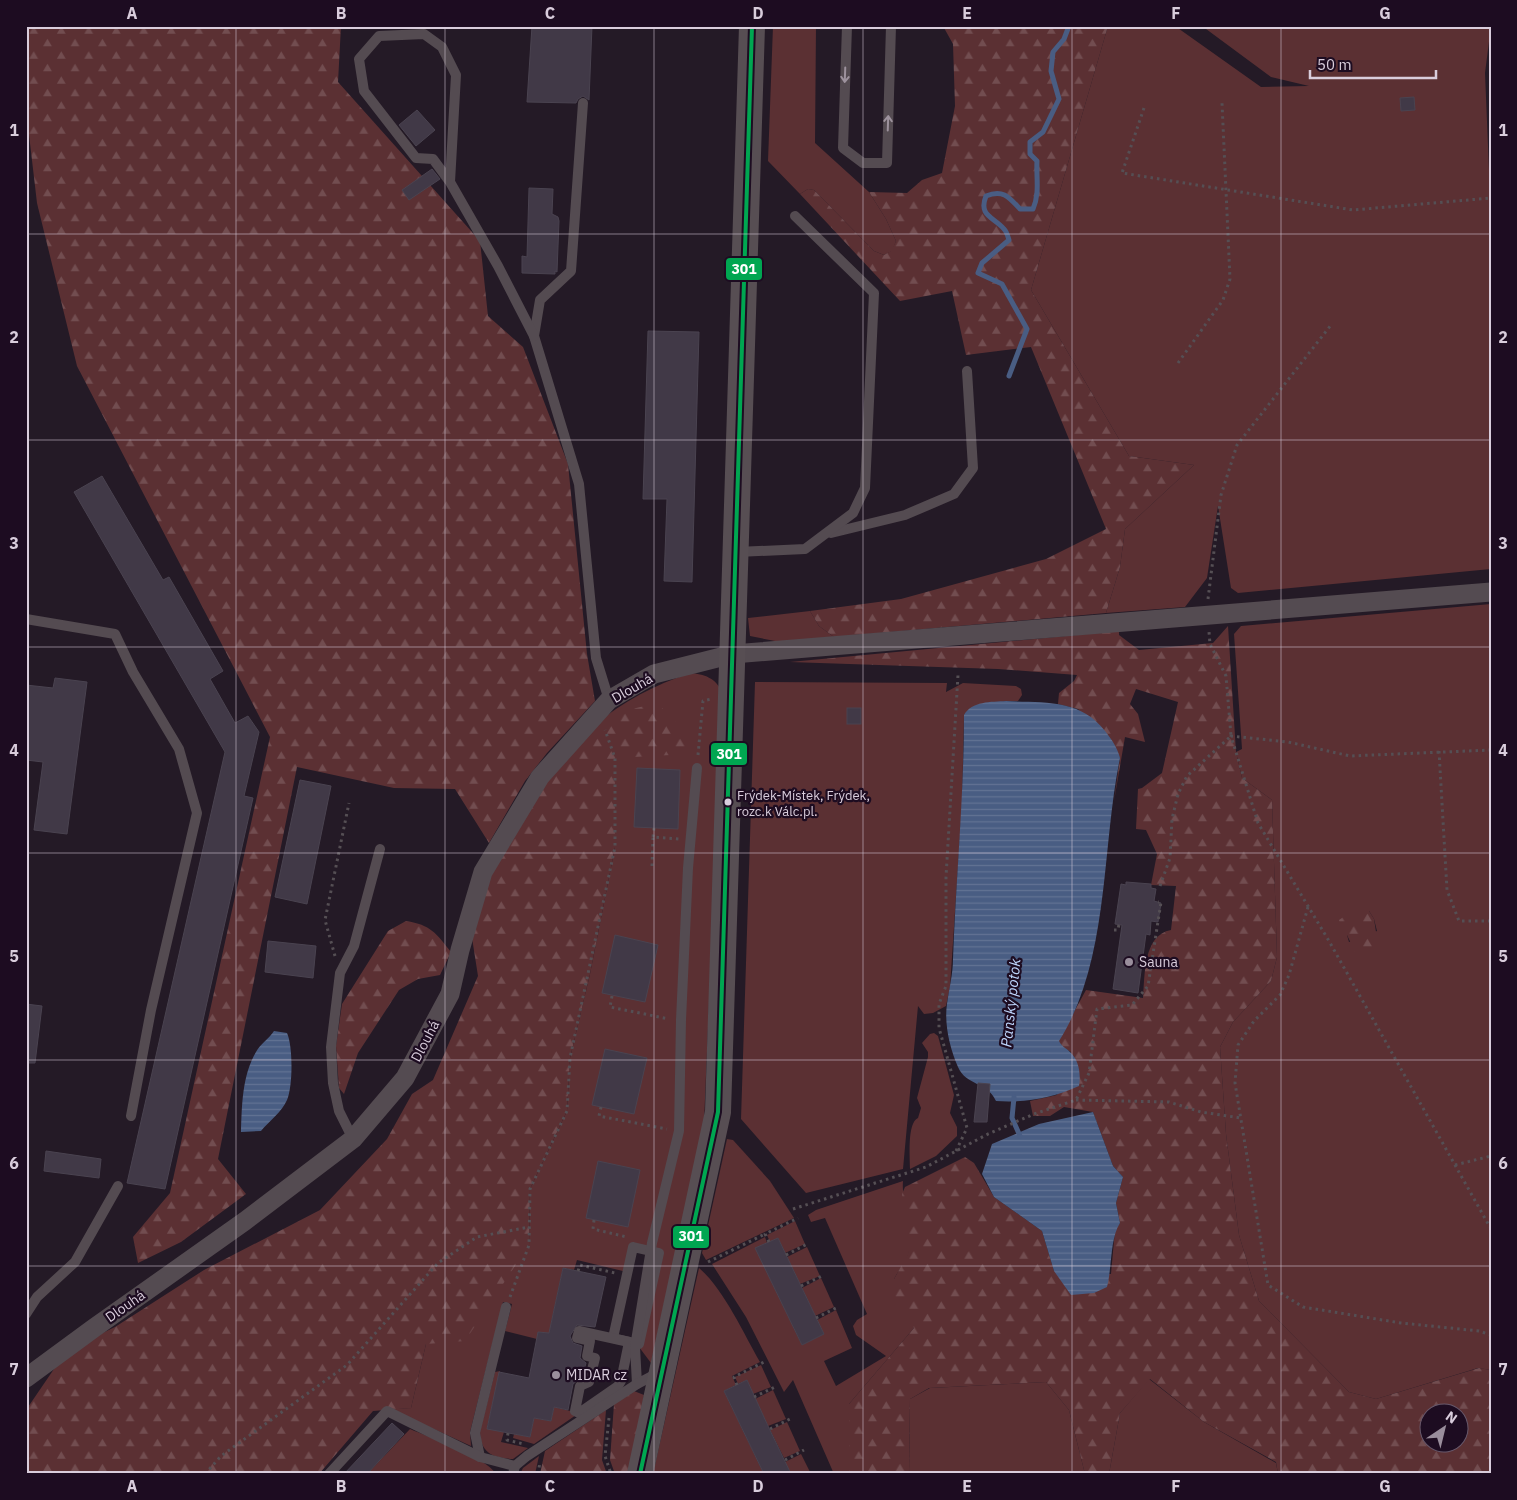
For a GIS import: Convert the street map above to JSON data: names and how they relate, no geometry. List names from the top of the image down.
{
  "streets": {
    "street": ["Dlouhá"]
  },
  "water": ["Panský potok"],
  "places": ["Frýdek-Místek, Frýdek, rozc.k Válc.pl.", "Sauna", "MIDAR cz"],
  "lines": ["transit line 301"],
  "scale_bar": "50 m",
  "north": "top right",
  "grid": {
    "columns": [
      "A",
      "B",
      "C",
      "D",
      "E",
      "F",
      "G"
    ],
    "rows": [
      "1",
      "2",
      "3",
      "4",
      "5",
      "6",
      "7"
    ]
  }
}
